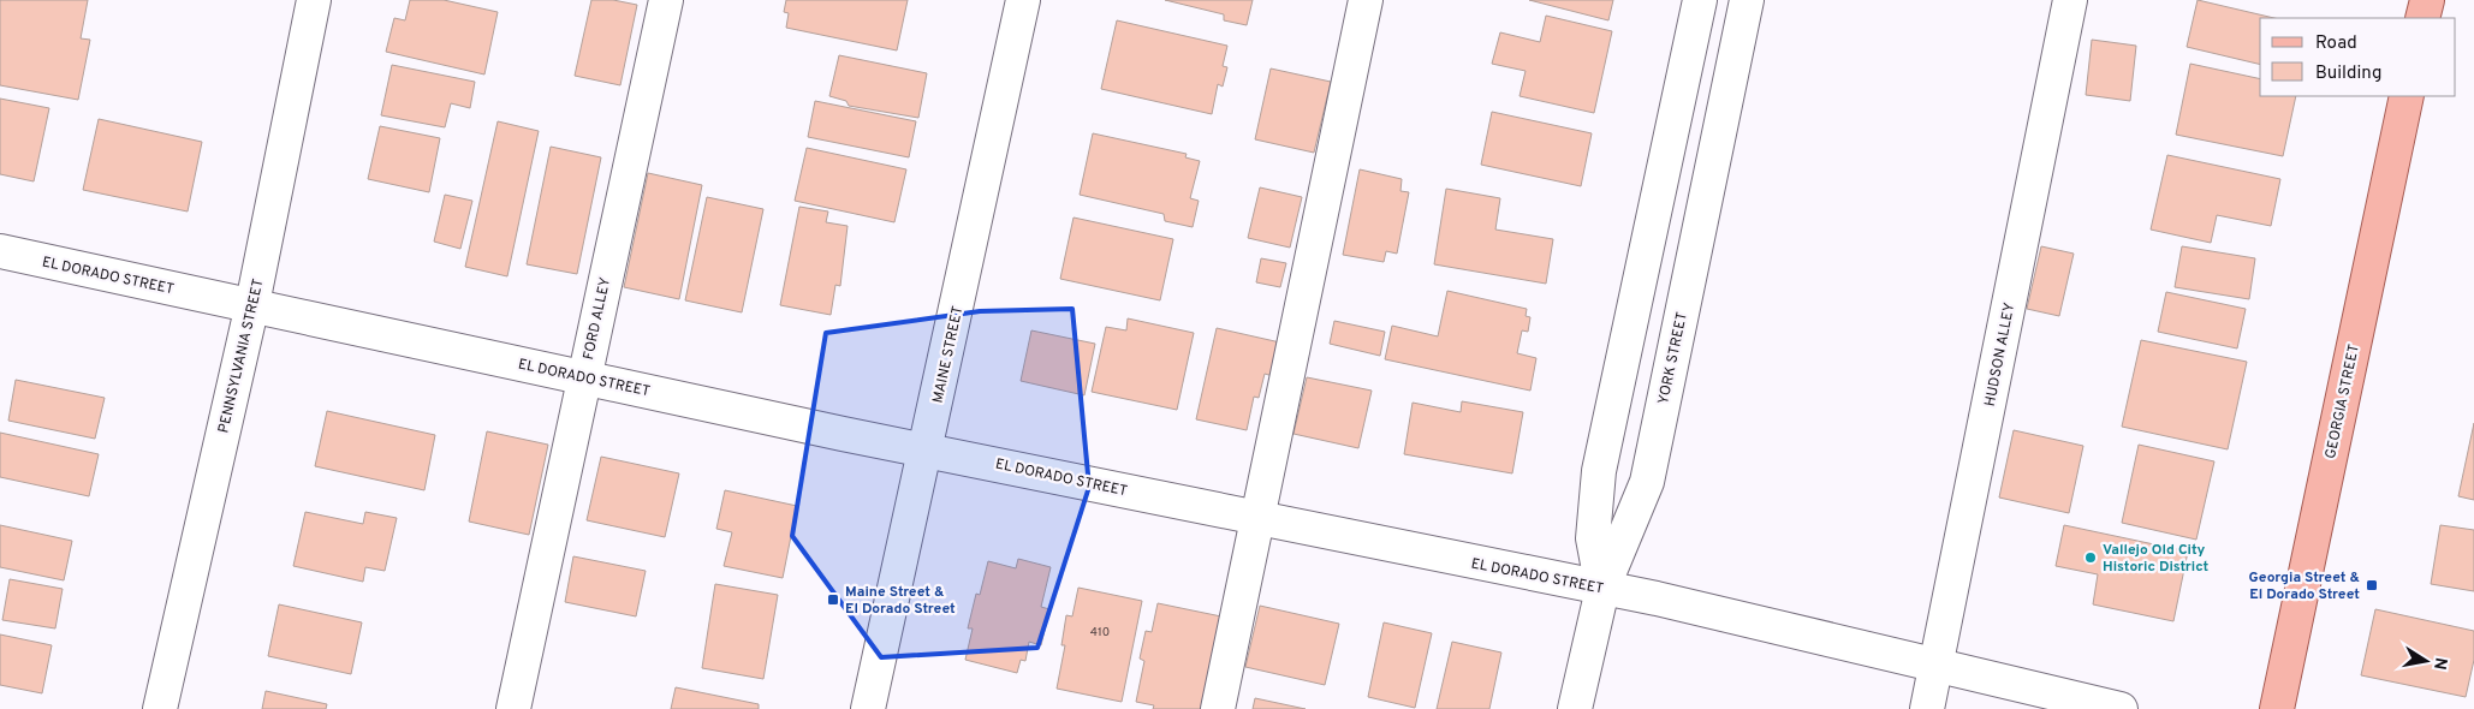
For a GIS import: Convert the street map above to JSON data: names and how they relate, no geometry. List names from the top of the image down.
{
  "streets": {
    "main road": ["GEORGIA STREET"],
    "street": [
      "EL DORADO STREET",
      "FORD ALLEY",
      "MAINE STREET",
      "HUDSON ALLEY",
      "PENNSYLVANIA STREET",
      "YORK STREET"
    ]
  },
  "crossings": [
    ["EL DORADO STREET", "FORD ALLEY"],
    ["EL DORADO STREET", "MAINE STREET"],
    ["EL DORADO STREET", "HUDSON ALLEY"],
    ["EL DORADO STREET", "PENNSYLVANIA STREET"],
    ["EL DORADO STREET", "YORK STREET"]
  ],
  "places": {
    "other": ["Vallejo Old City Historic District"],
    "transit": ["Georgia Street & El Dorado Street", "Maine Street & El Dorado Street"]
  },
  "house_numbers": ["410"],
  "legend": ["Road", "Building"],
  "north": "right"
}
